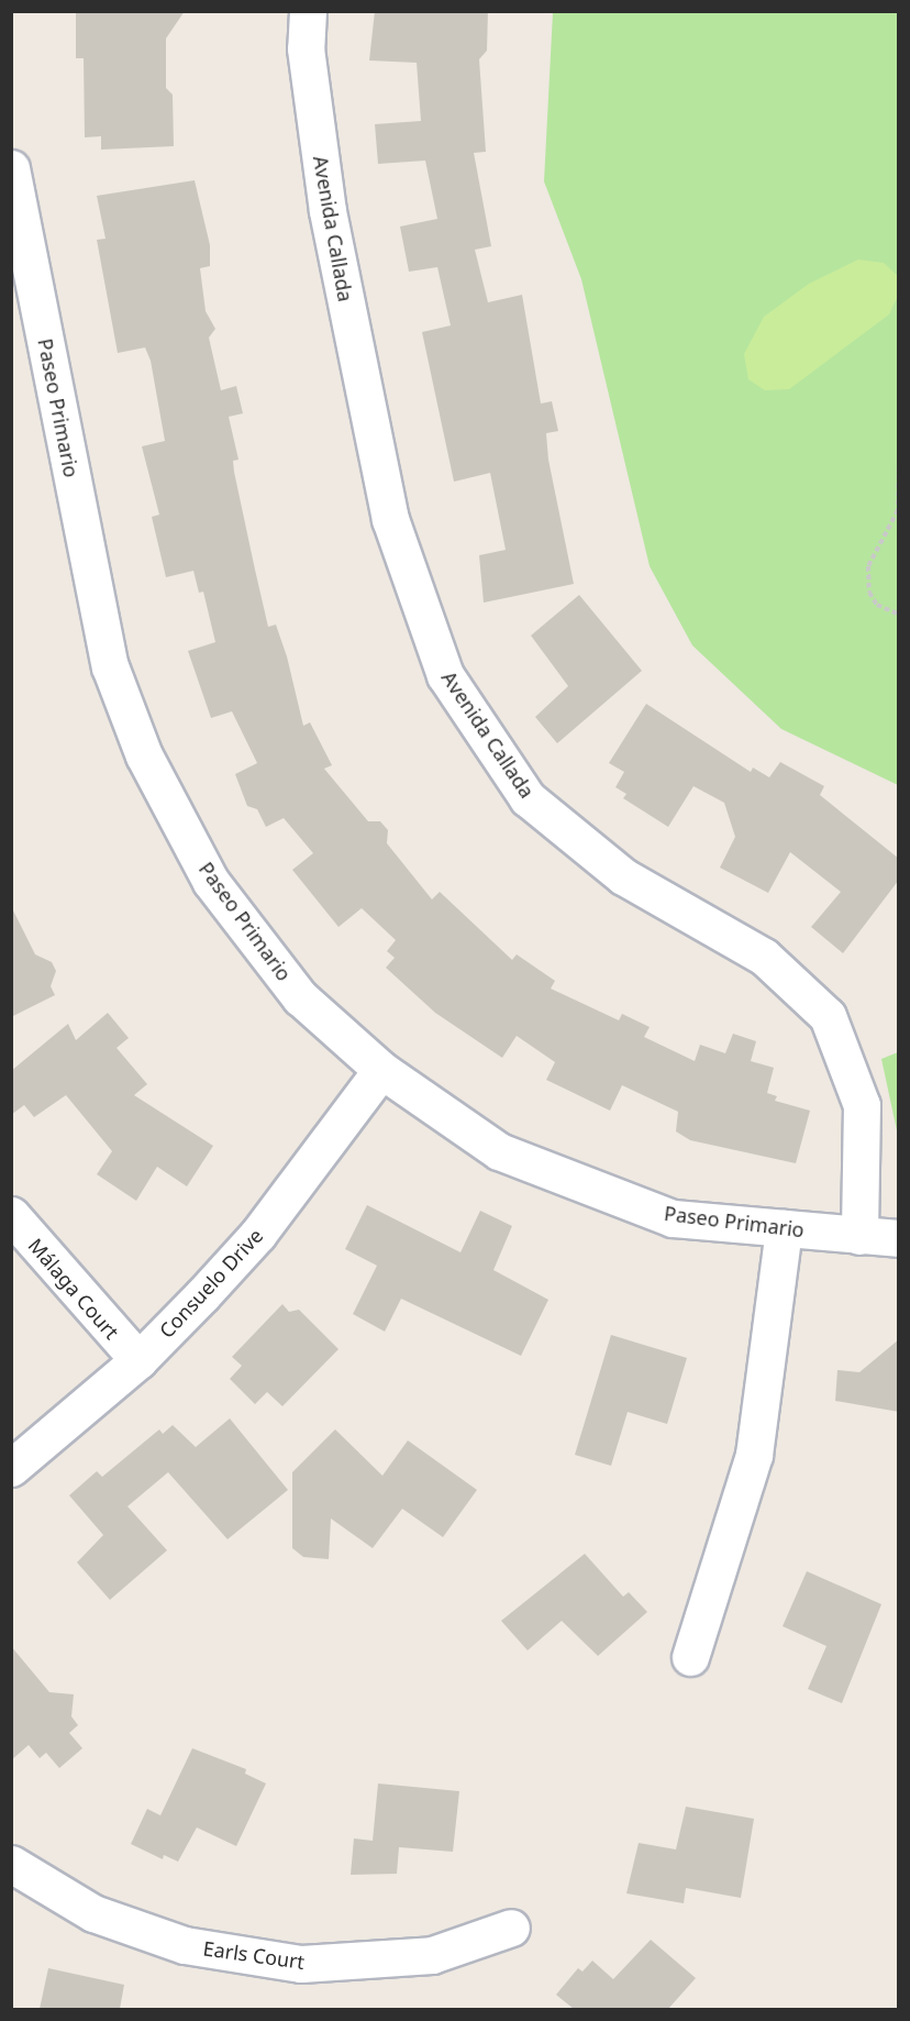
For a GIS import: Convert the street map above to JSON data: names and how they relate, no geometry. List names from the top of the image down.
{
  "streets": {
    "street": [
      "Avenida Callada",
      "Paseo Primario",
      "Consuelo Drive",
      "Málaga Court",
      "Earls Court"
    ]
  },
  "crossings": [
    ["Avenida Callada", "Paseo Primario"],
    ["Paseo Primario", "Consuelo Drive"],
    ["Consuelo Drive", "Málaga Court"]
  ]
}
